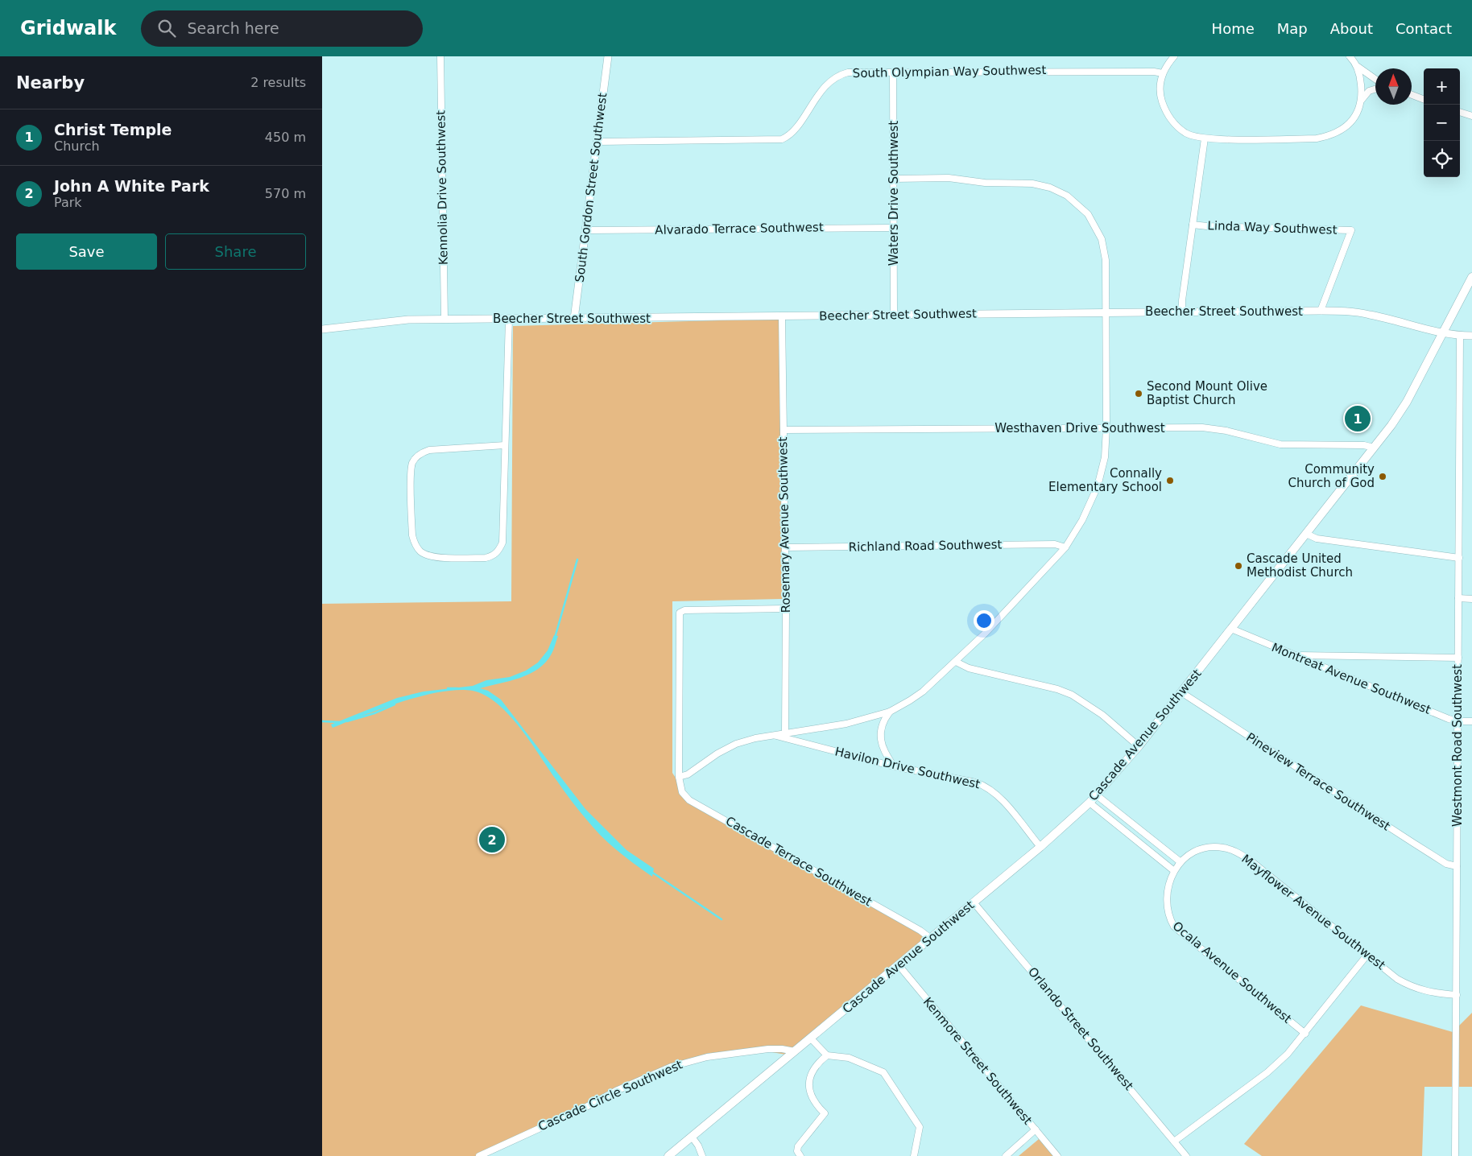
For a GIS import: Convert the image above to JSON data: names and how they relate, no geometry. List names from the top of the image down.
{
  "streets": {
    "main road": ["Cascade Avenue Southwest"],
    "street": [
      "South Olympian Way Southwest",
      "Kennolia Drive Southwest",
      "South Gordon Street Southwest",
      "Waters Drive Southwest",
      "Linda Way Southwest",
      "Alvarado Terrace Southwest",
      "Beecher Street Southwest",
      "Westhaven Drive Southwest",
      "Rosemary Avenue Southwest",
      "Richland Road Southwest",
      "Montreat Avenue Southwest",
      "Westmont Road Southwest",
      "Havilon Drive Southwest",
      "Pineview Terrace Southwest",
      "Cascade Terrace Southwest",
      "Mayflower Avenue Southwest",
      "Ocala Avenue Southwest",
      "Orlando Street Southwest",
      "Kenmore Street Southwest",
      "Cascade Circle Southwest"
    ]
  },
  "crossings": [
    ["South Olympian Way Southwest", "South Gordon Street Southwest"],
    ["South Olympian Way Southwest", "Waters Drive Southwest"],
    ["Kennolia Drive Southwest", "Beecher Street Southwest"],
    ["South Gordon Street Southwest", "Alvarado Terrace Southwest"],
    ["South Gordon Street Southwest", "Beecher Street Southwest"],
    ["Waters Drive Southwest", "Alvarado Terrace Southwest"],
    ["Waters Drive Southwest", "Beecher Street Southwest"],
    ["Linda Way Southwest", "Beecher Street Southwest"],
    ["Beecher Street Southwest", "Rosemary Avenue Southwest"],
    ["Beecher Street Southwest", "Cascade Avenue Southwest"],
    ["Beecher Street Southwest", "Westmont Road Southwest"],
    ["Westhaven Drive Southwest", "Rosemary Avenue Southwest"],
    ["Westhaven Drive Southwest", "Cascade Avenue Southwest"],
    ["Rosemary Avenue Southwest", "Richland Road Southwest"],
    ["Rosemary Avenue Southwest", "Cascade Terrace Southwest"],
    ["Montreat Avenue Southwest", "Cascade Avenue Southwest"],
    ["Montreat Avenue Southwest", "Westmont Road Southwest"],
    ["Cascade Avenue Southwest", "Havilon Drive Southwest"],
    ["Cascade Avenue Southwest", "Pineview Terrace Southwest"],
    ["Cascade Avenue Southwest", "Cascade Terrace Southwest"],
    ["Cascade Avenue Southwest", "Orlando Street Southwest"],
    ["Cascade Avenue Southwest", "Kenmore Street Southwest"],
    ["Cascade Avenue Southwest", "Cascade Circle Southwest"],
    ["Westmont Road Southwest", "Pineview Terrace Southwest"],
    ["Westmont Road Southwest", "Mayflower Avenue Southwest"],
    ["Mayflower Avenue Southwest", "Ocala Avenue Southwest"]
  ],
  "places": [
    "Second Mount Olive Baptist Church",
    "Community Church of God",
    "Connally Elementary School",
    "Cascade United Methodist Church"
  ],
  "north": "top",
  "page": {
    "header": "Gridwalk",
    "search": "Search here",
    "nav": [
      "Home",
      "Map",
      "About",
      "Contact"
    ],
    "heading": ["Nearby", "2 results"],
    "map_buttons": ["+", "−"],
    "list": [
      {
        "mark": "1",
        "name": "Christ Temple",
        "note": "Church",
        "value": "450 m"
      },
      {
        "mark": "2",
        "name": "John A White Park",
        "note": "Park",
        "value": "570 m"
      }
    ],
    "buttons": ["Save", "Share"],
    "pins": ["1", "2"]
  }
}
